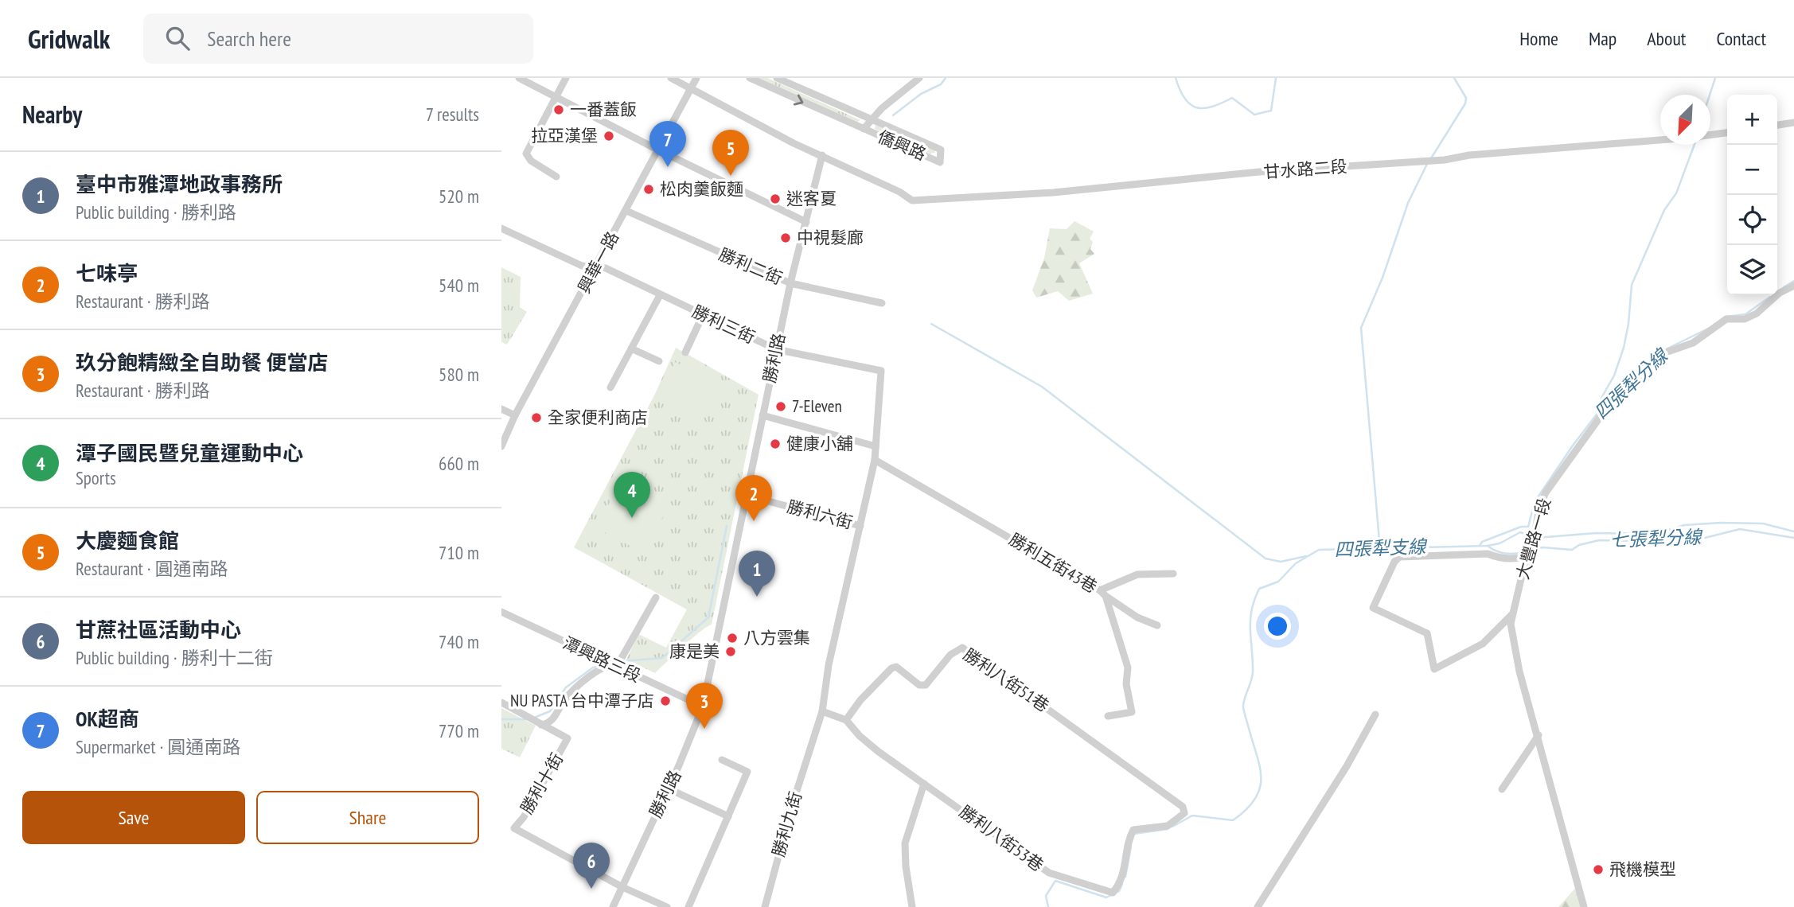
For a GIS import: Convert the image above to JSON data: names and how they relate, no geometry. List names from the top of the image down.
{
  "streets": {
    "street": [
      "僑興路",
      "甘水路二段",
      "興華一路",
      "勝利二街",
      "勝利三街",
      "勝利路",
      "勝利六街",
      "大豐路一段",
      "勝利五街43巷",
      "潭興路三段",
      "勝利八街51巷",
      "勝利十街",
      "勝利九街",
      "勝利八街53巷"
    ]
  },
  "crossings": [
    ["甘水路二段", "勝利路"],
    ["興華一路", "勝利二街"],
    ["興華一路", "勝利三街"],
    ["勝利二街", "勝利路"],
    ["勝利三街", "勝利路"],
    ["勝利路", "勝利六街"],
    ["勝利路", "潭興路三段"],
    ["勝利路", "勝利十街"],
    ["勝利六街", "勝利九街"],
    ["勝利八街51巷", "勝利八街53巷"],
    ["勝利九街", "勝利八街53巷"]
  ],
  "water": ["四張犁分線", "七張犁分線", "四張犁支線"],
  "places": [
    "一番蓋飯",
    "拉亞漢堡",
    "松肉羹飯麵",
    "迷客夏",
    "中視髮廊",
    "7-Eleven",
    "全家便利商店",
    "健康小舖",
    "八方雲集",
    "康是美",
    "NU PASTA 台中潭子店",
    "飛機模型"
  ],
  "north": "bottom left",
  "page": {
    "header": "Gridwalk",
    "search": "Search here",
    "nav": [
      "Home",
      "Map",
      "About",
      "Contact"
    ],
    "heading": ["Nearby", "7 results"],
    "map_buttons": ["+", "−"],
    "pins": [
      "7",
      "5",
      "4",
      "2",
      "1",
      "3",
      "6"
    ],
    "list": [
      {
        "mark": "1",
        "name": "臺中市雅潭地政事務所",
        "note": "Public building · 勝利路",
        "value": "520 m"
      },
      {
        "mark": "2",
        "name": "七味亭",
        "note": "Restaurant · 勝利路",
        "value": "540 m"
      },
      {
        "mark": "3",
        "name": "玖分飽精緻全自助餐 便當店",
        "note": "Restaurant · 勝利路",
        "value": "580 m"
      },
      {
        "mark": "4",
        "name": "潭子國民暨兒童運動中心",
        "note": "Sports",
        "value": "660 m"
      },
      {
        "mark": "5",
        "name": "大慶麵食館",
        "note": "Restaurant · 圓通南路",
        "value": "710 m"
      },
      {
        "mark": "6",
        "name": "甘蔗社區活動中心",
        "note": "Public building · 勝利十二街",
        "value": "740 m"
      },
      {
        "mark": "7",
        "name": "OK超商",
        "note": "Supermarket · 圓通南路",
        "value": "770 m"
      }
    ],
    "buttons": ["Save", "Share"]
  }
}
